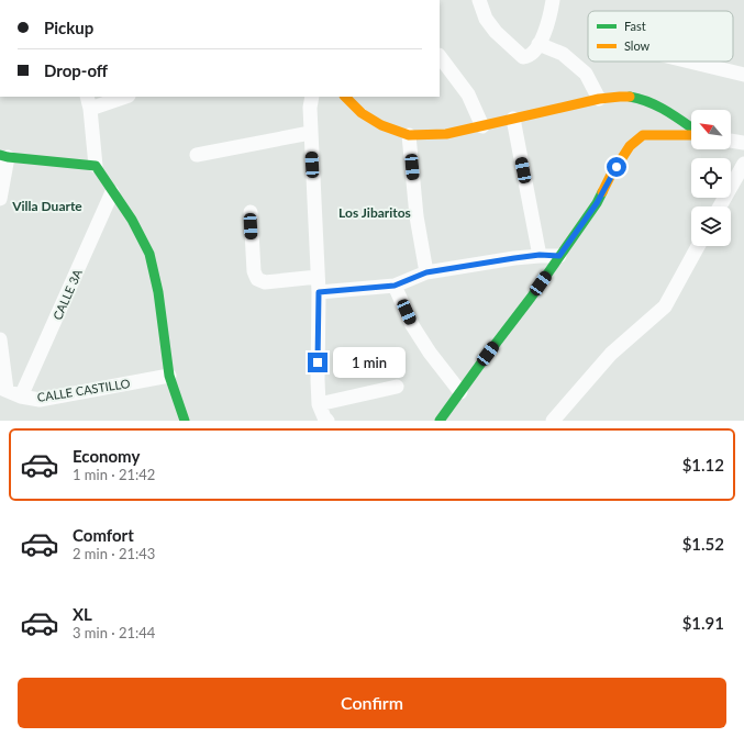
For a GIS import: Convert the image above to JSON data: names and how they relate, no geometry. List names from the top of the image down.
{
  "streets": {
    "street": ["CALLE 3A", "CALLE CASTILLO"]
  },
  "crossings": [
    ["CALLE 3A", "CALLE CASTILLO"]
  ],
  "districts": ["Villa Duarte", "Los Jibaritos"],
  "legend": ["Fast", "Slow"],
  "north": "top left",
  "page": {
    "banner": ["Pickup", "Drop-off"],
    "bubble": "1 min",
    "list": [
      {
        "name": "Economy",
        "note": "1 min · 21:42",
        "value": "$1.12"
      },
      {
        "name": "Comfort",
        "note": "2 min · 21:43",
        "value": "$1.52"
      },
      {
        "name": "XL",
        "note": "3 min · 21:44",
        "value": "$1.91"
      }
    ],
    "buttons": "Confirm"
  }
}
